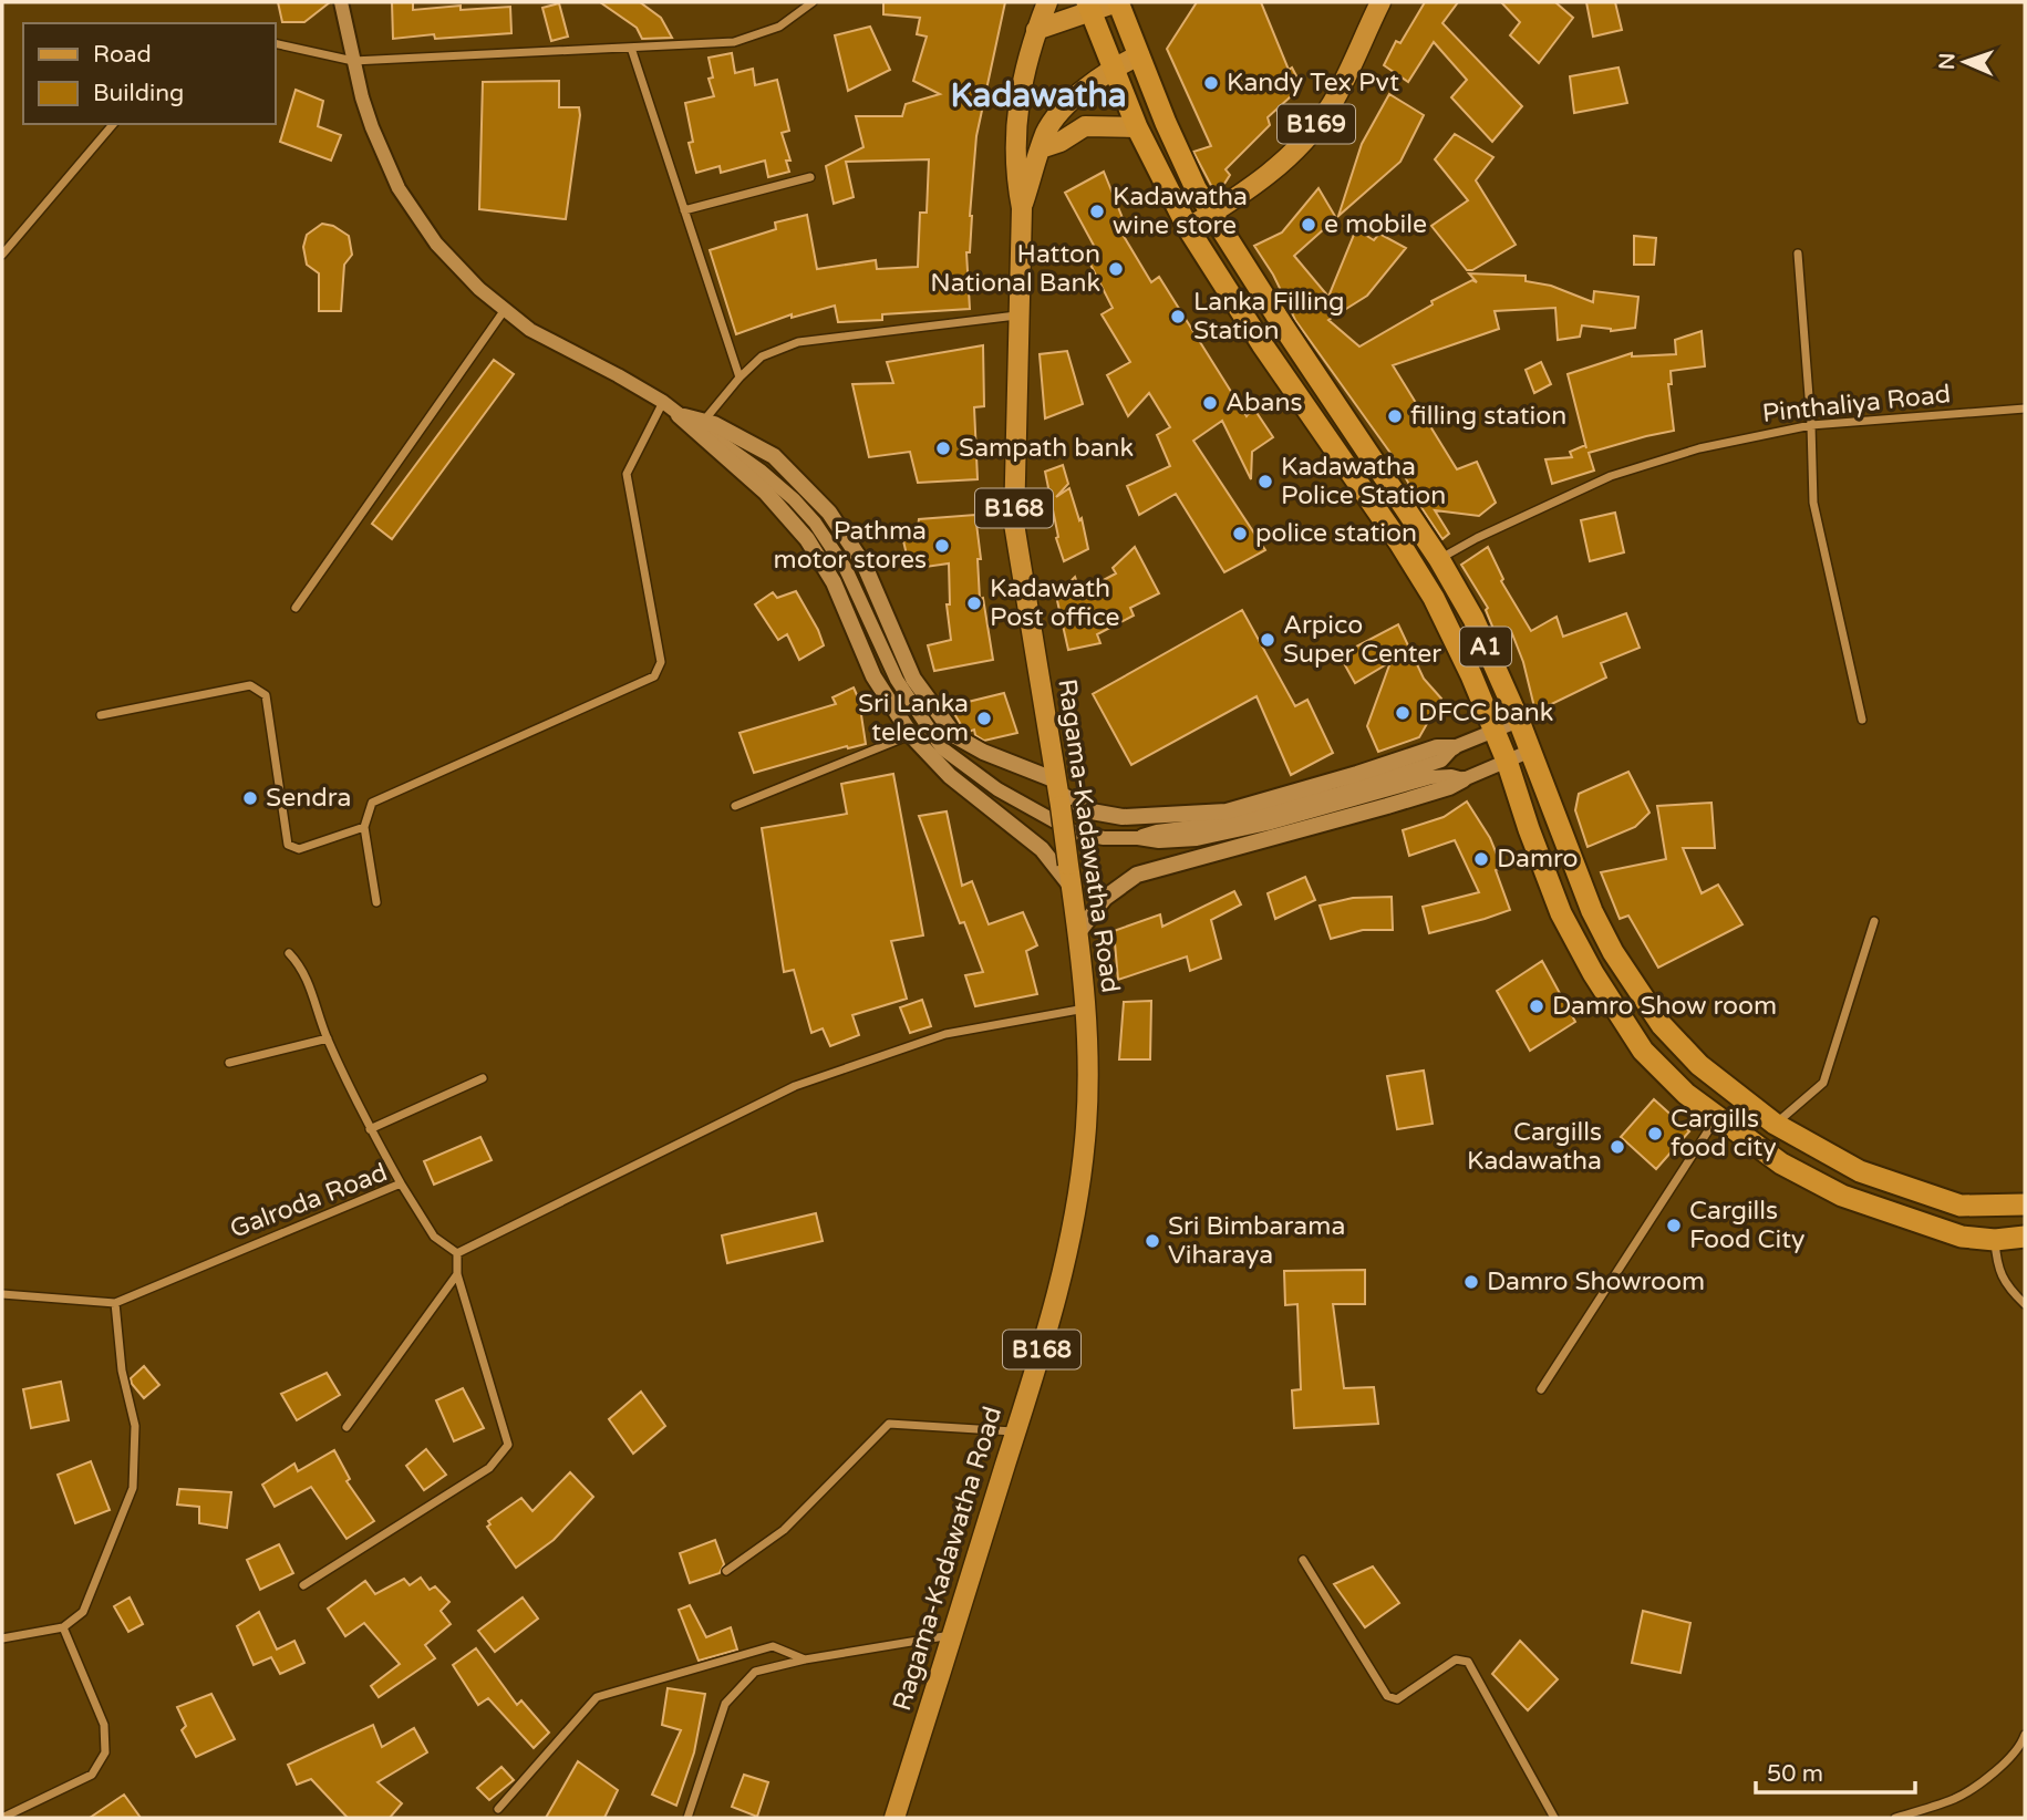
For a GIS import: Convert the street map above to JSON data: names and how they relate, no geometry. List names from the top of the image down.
{
  "streets": {
    "highway": ["A1"],
    "main road": ["B169", "B168", "Ragama-Kadawatha Road"],
    "street": ["Pinthaliya Road", "Galroda Road"]
  },
  "crossings": [
    ["B169", "A1"],
    ["Pinthaliya Road", "A1"],
    ["B168", "A1"],
    ["B168", "Ragama-Kadawatha Road"]
  ],
  "districts": ["Kadawatha"],
  "places": [
    "Kandy Tex Pvt",
    "Kadawatha wine store",
    "e mobile",
    "Hatton National Bank",
    "Lanka Filling Station",
    "Abans",
    "filling station",
    "Sampath bank",
    "Kadawatha Police Station",
    "police station",
    "Pathma motor stores",
    "Kadawath Post office",
    "Arpico Super Center",
    "DFCC bank",
    "Sri Lanka telecom",
    "Sendra",
    "Damro",
    "Damro Show room",
    "Cargills food city",
    "Cargills Kadawatha",
    "Cargills Food City",
    "Sri Bimbarama Viharaya",
    "Damro Showroom"
  ],
  "legend": ["Road", "Building"],
  "scale_bar": "50 m",
  "north": "left"
}
